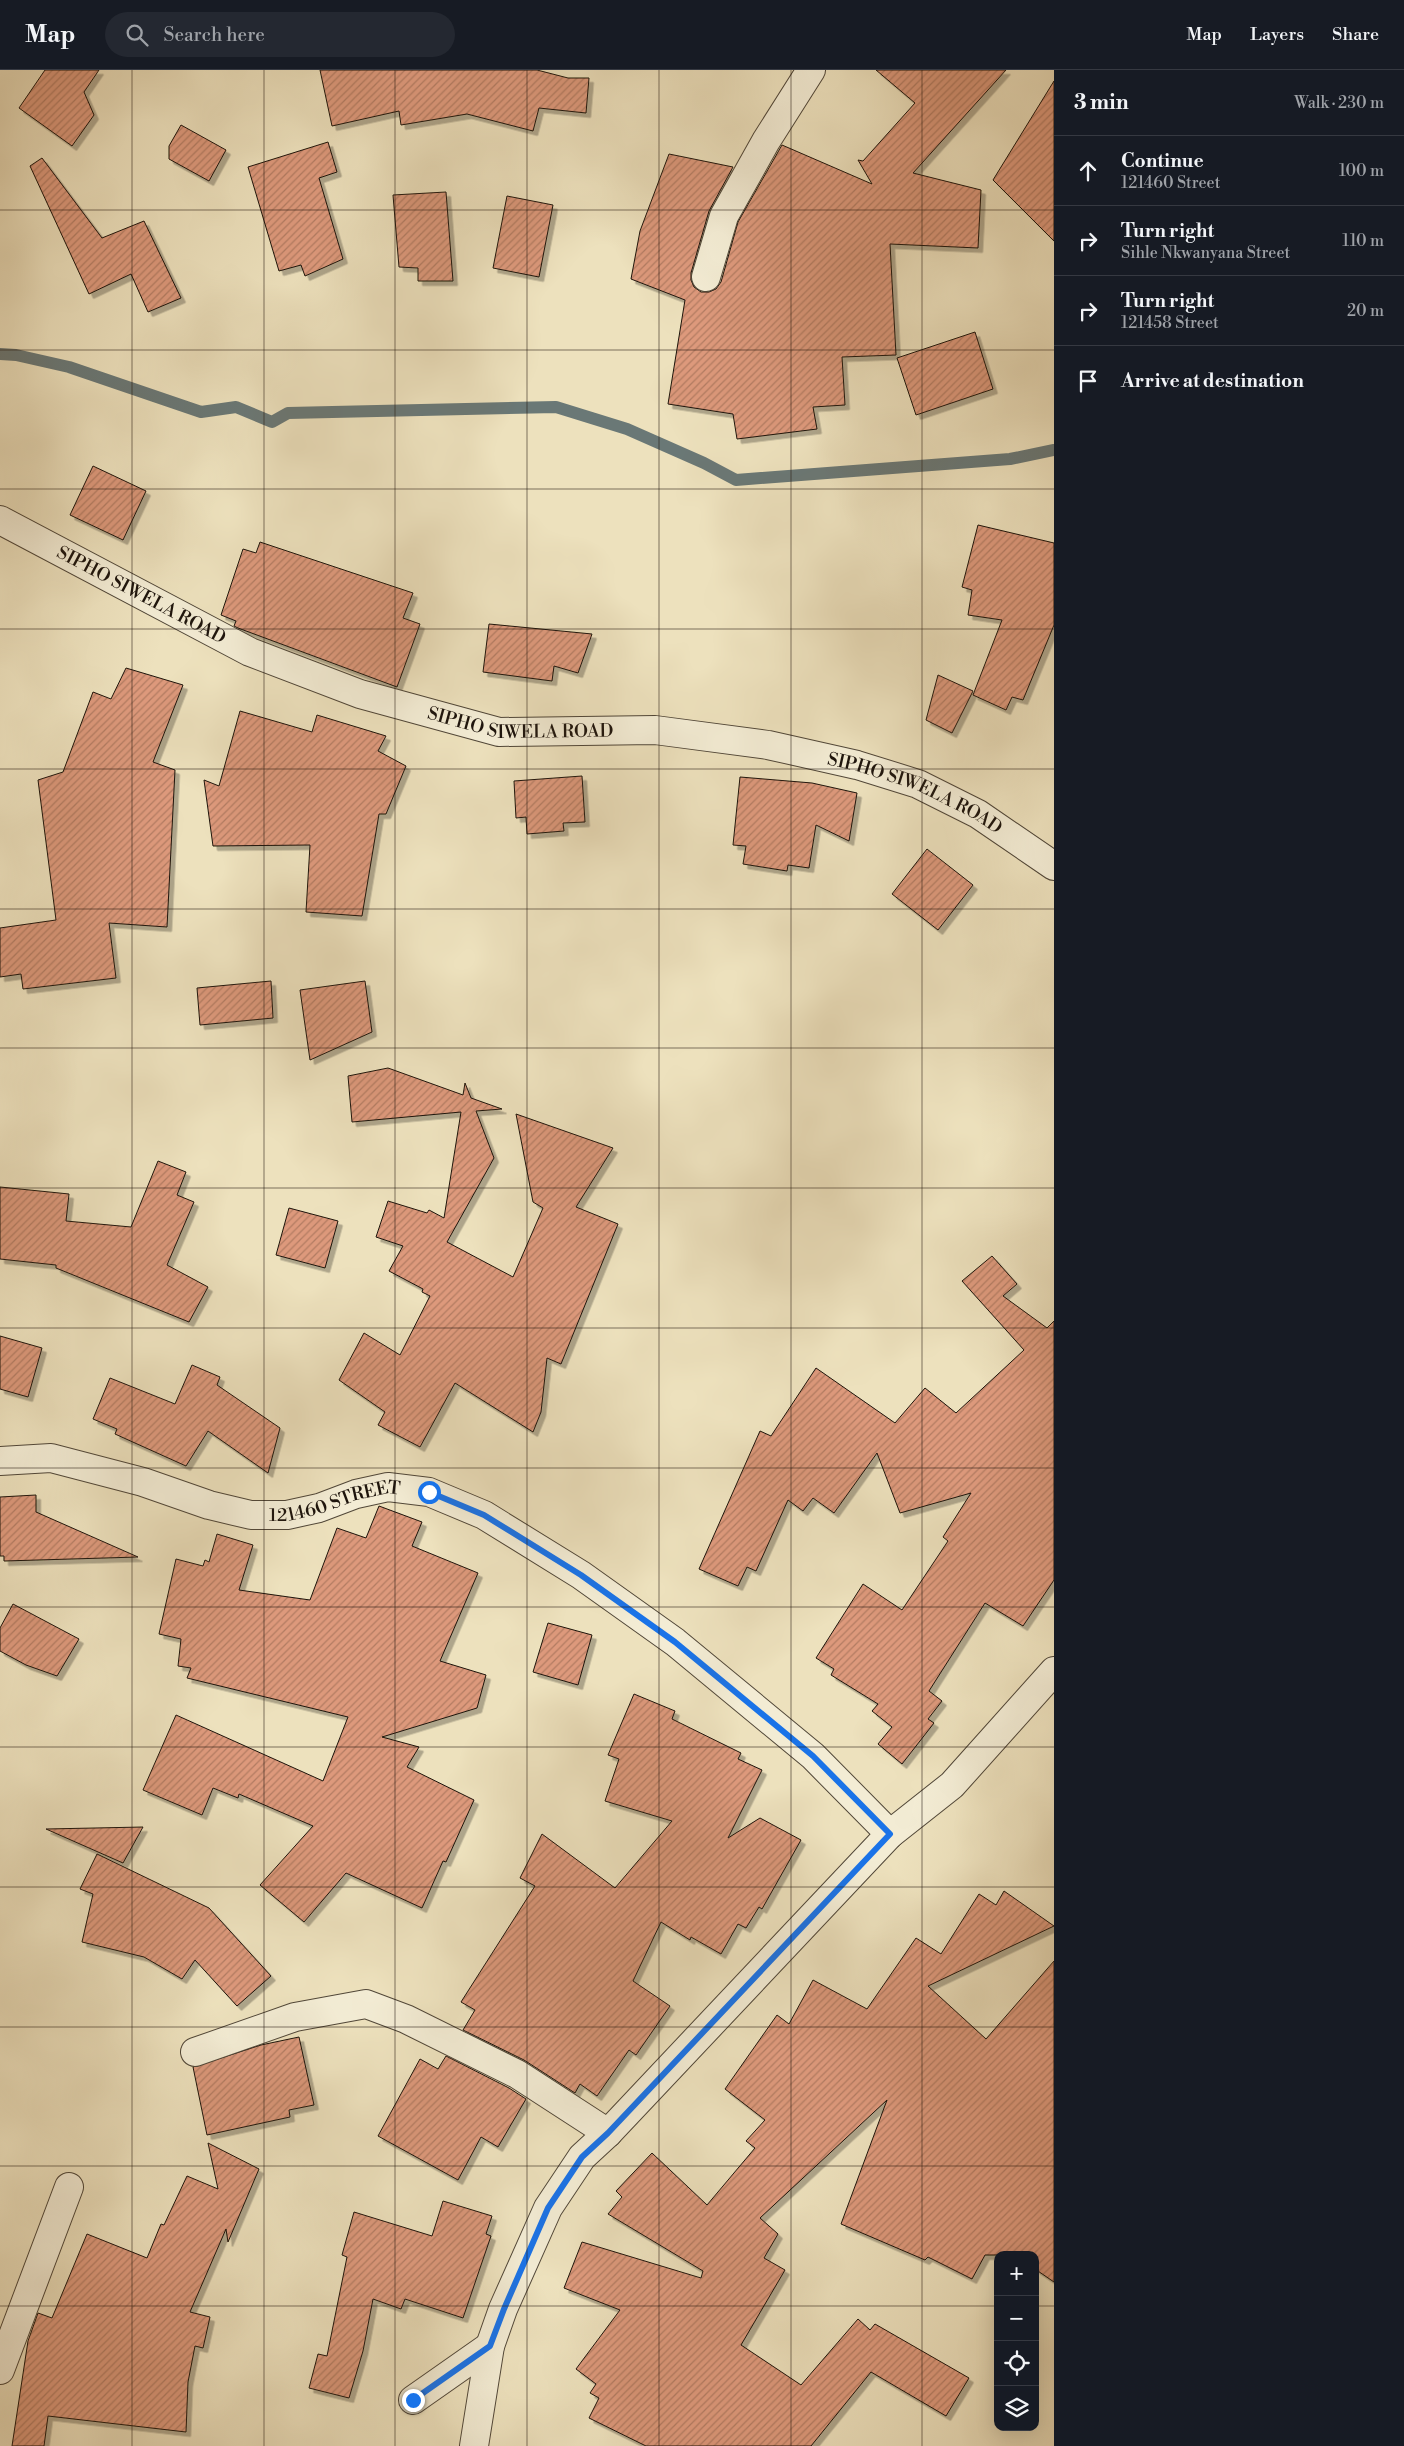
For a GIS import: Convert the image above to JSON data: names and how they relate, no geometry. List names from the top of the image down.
{
  "streets": {
    "street": ["SIPHO SIWELA ROAD", "121460 STREET"]
  },
  "page": {
    "header": "Map",
    "search": "Search here",
    "nav": ["Map", "Layers", "Share"],
    "heading": ["3 min", "Walk · 230 m"],
    "list": [
      ["Continue", "121460 Street", "100 m"],
      ["Turn right", "Sihle Nkwanyana Street", "110 m"],
      ["Turn right", "121458 Street", "20 m"],
      "Arrive at destination"
    ],
    "map_buttons": ["+", "−"]
  }
}
